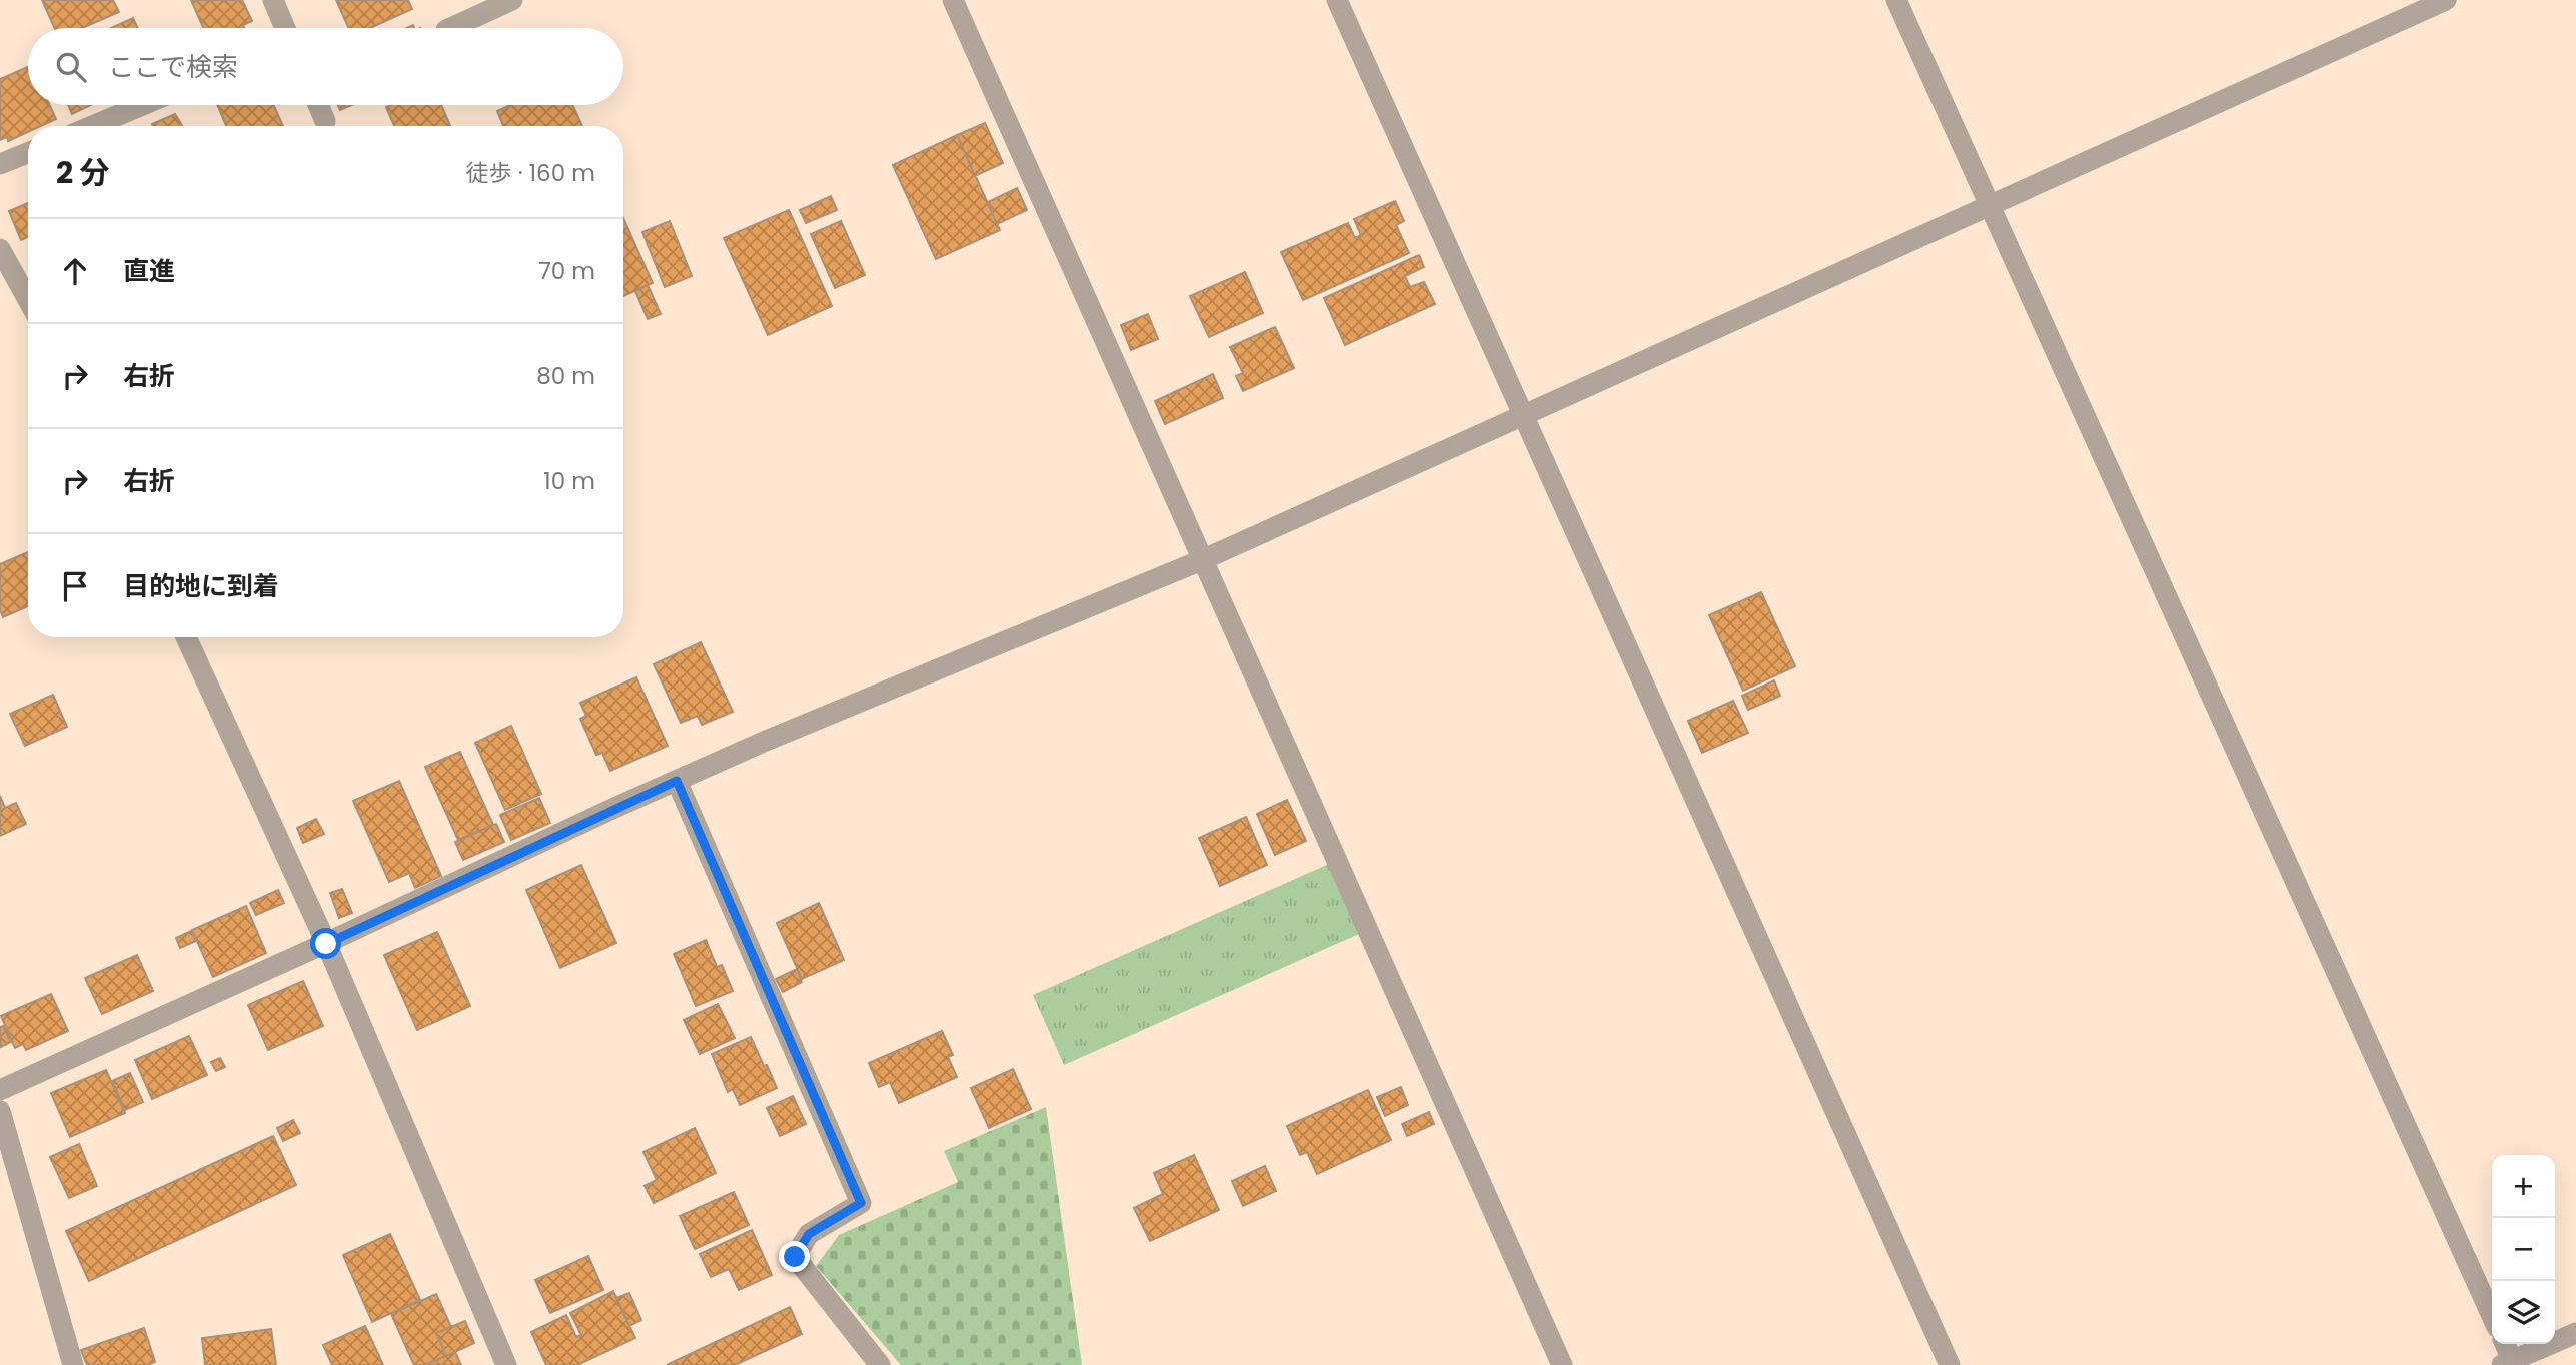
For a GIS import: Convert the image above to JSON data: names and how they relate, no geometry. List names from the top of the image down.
{
  "page": {
    "search": "ここで検索",
    "heading": ["2 分", "徒歩 · 160 m"],
    "list": [
      ["直進", "70 m"],
      ["右折", "80 m"],
      ["右折", "10 m"],
      "目的地に到着"
    ],
    "map_buttons": ["+", "−"]
  }
}
